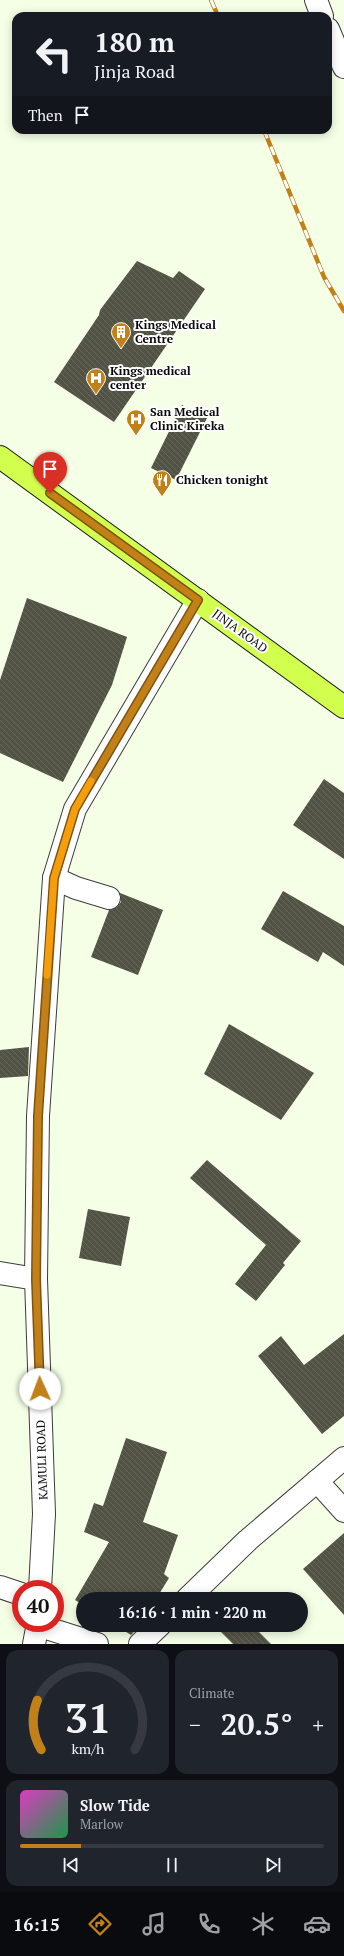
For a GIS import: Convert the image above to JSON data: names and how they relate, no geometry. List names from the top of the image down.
{
  "streets": {
    "highway": ["JINJA ROAD"],
    "street": ["KAMULI ROAD"]
  },
  "crossings": [
    ["JINJA ROAD", "KAMULI ROAD"]
  ],
  "places": {
    "building": ["Kings Medical Centre"],
    "hospital": ["Kings medical center", "San Medical Clinic Kireka"],
    "restaurant": ["Chicken tonight"]
  },
  "page": {
    "turn": ["180 m", "Jinja Road"],
    "then": "Then",
    "limit": "40",
    "trip": "16:16 · 1 min · 220 m",
    "tile": "Climate",
    "heat": ["−", "20.5°", "+"],
    "song": ["Slow Tide", "Marlow"],
    "tabs": "16:15",
    "gauge": ["31", "km/h"]
  }
}
